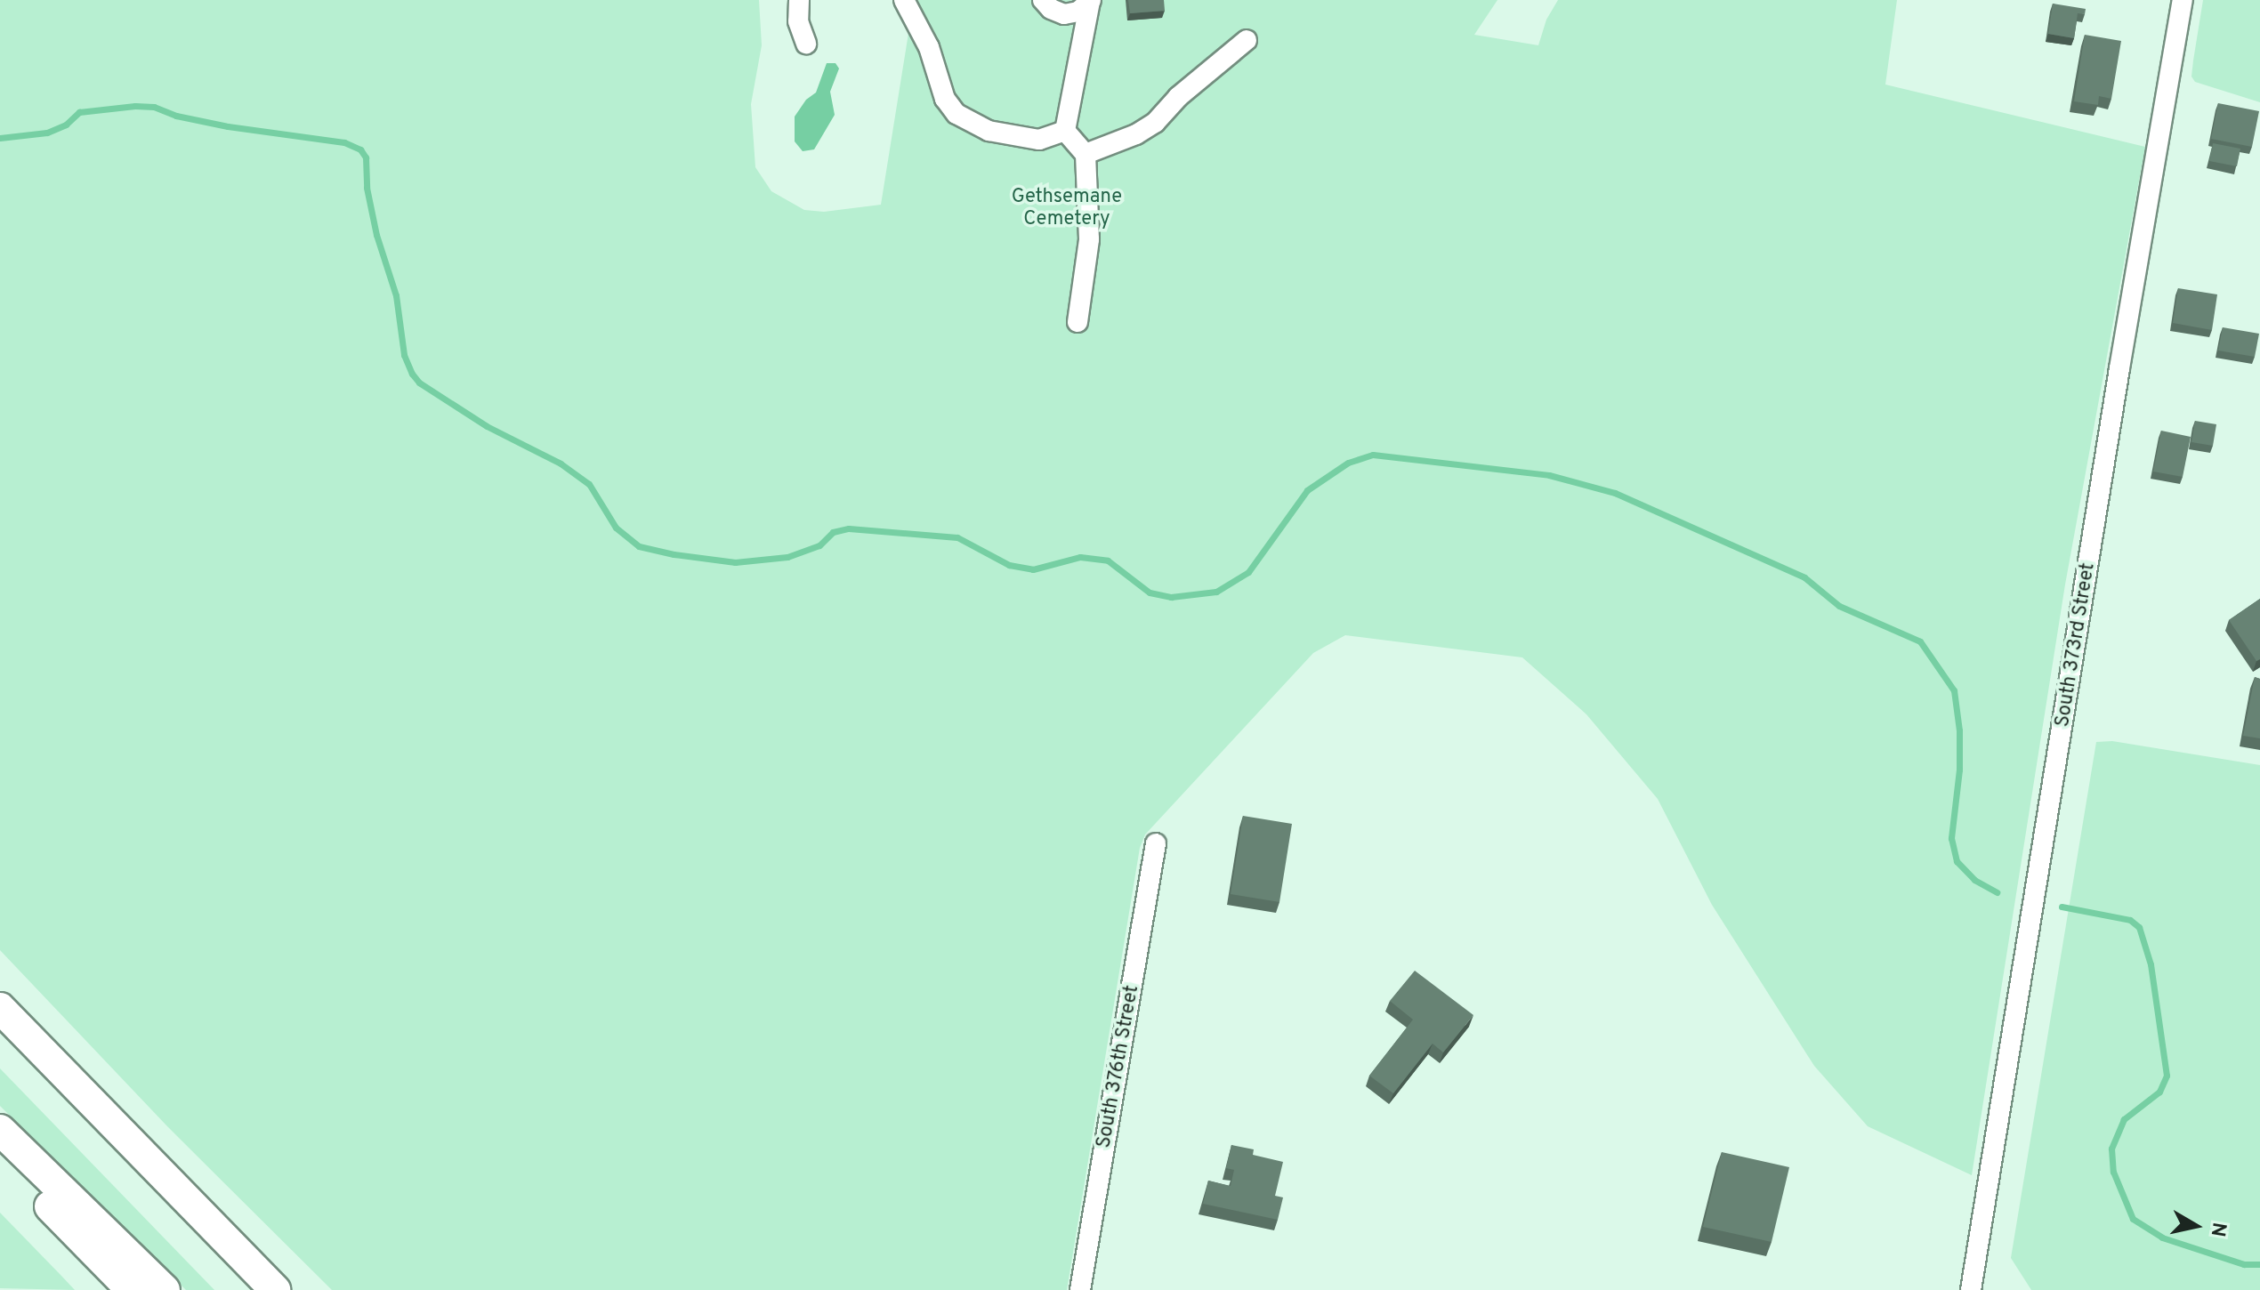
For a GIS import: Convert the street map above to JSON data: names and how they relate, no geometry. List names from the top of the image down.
{
  "streets": {
    "street": ["South 373rd Street", "South 376th Street"]
  },
  "parks": ["Gethsemane Cemetery"],
  "north": "right"
}
